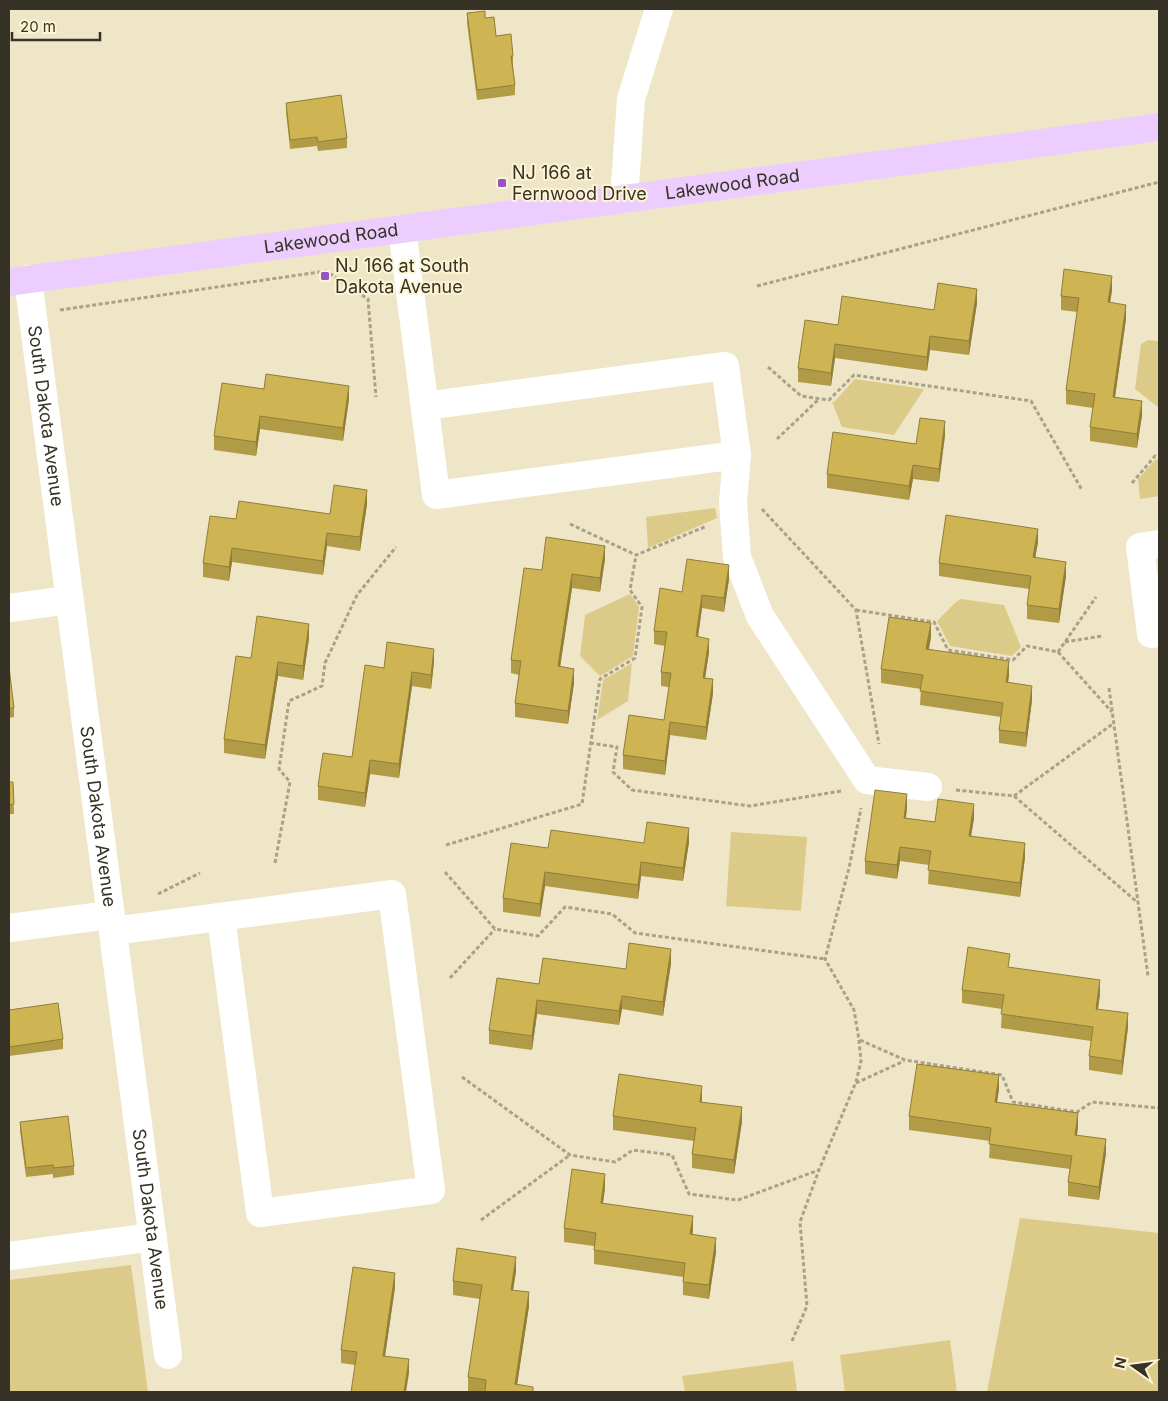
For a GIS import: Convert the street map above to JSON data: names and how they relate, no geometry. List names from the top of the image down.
{
  "streets": {
    "main road": ["Lakewood Road"],
    "street": ["South Dakota Avenue"]
  },
  "crossings": [
    ["Lakewood Road", "South Dakota Avenue"]
  ],
  "places": {
    "transit": ["NJ 166 at Fernwood Drive", "NJ 166 at South Dakota Avenue"]
  },
  "scale_bar": "20 m",
  "north": "left"
}
